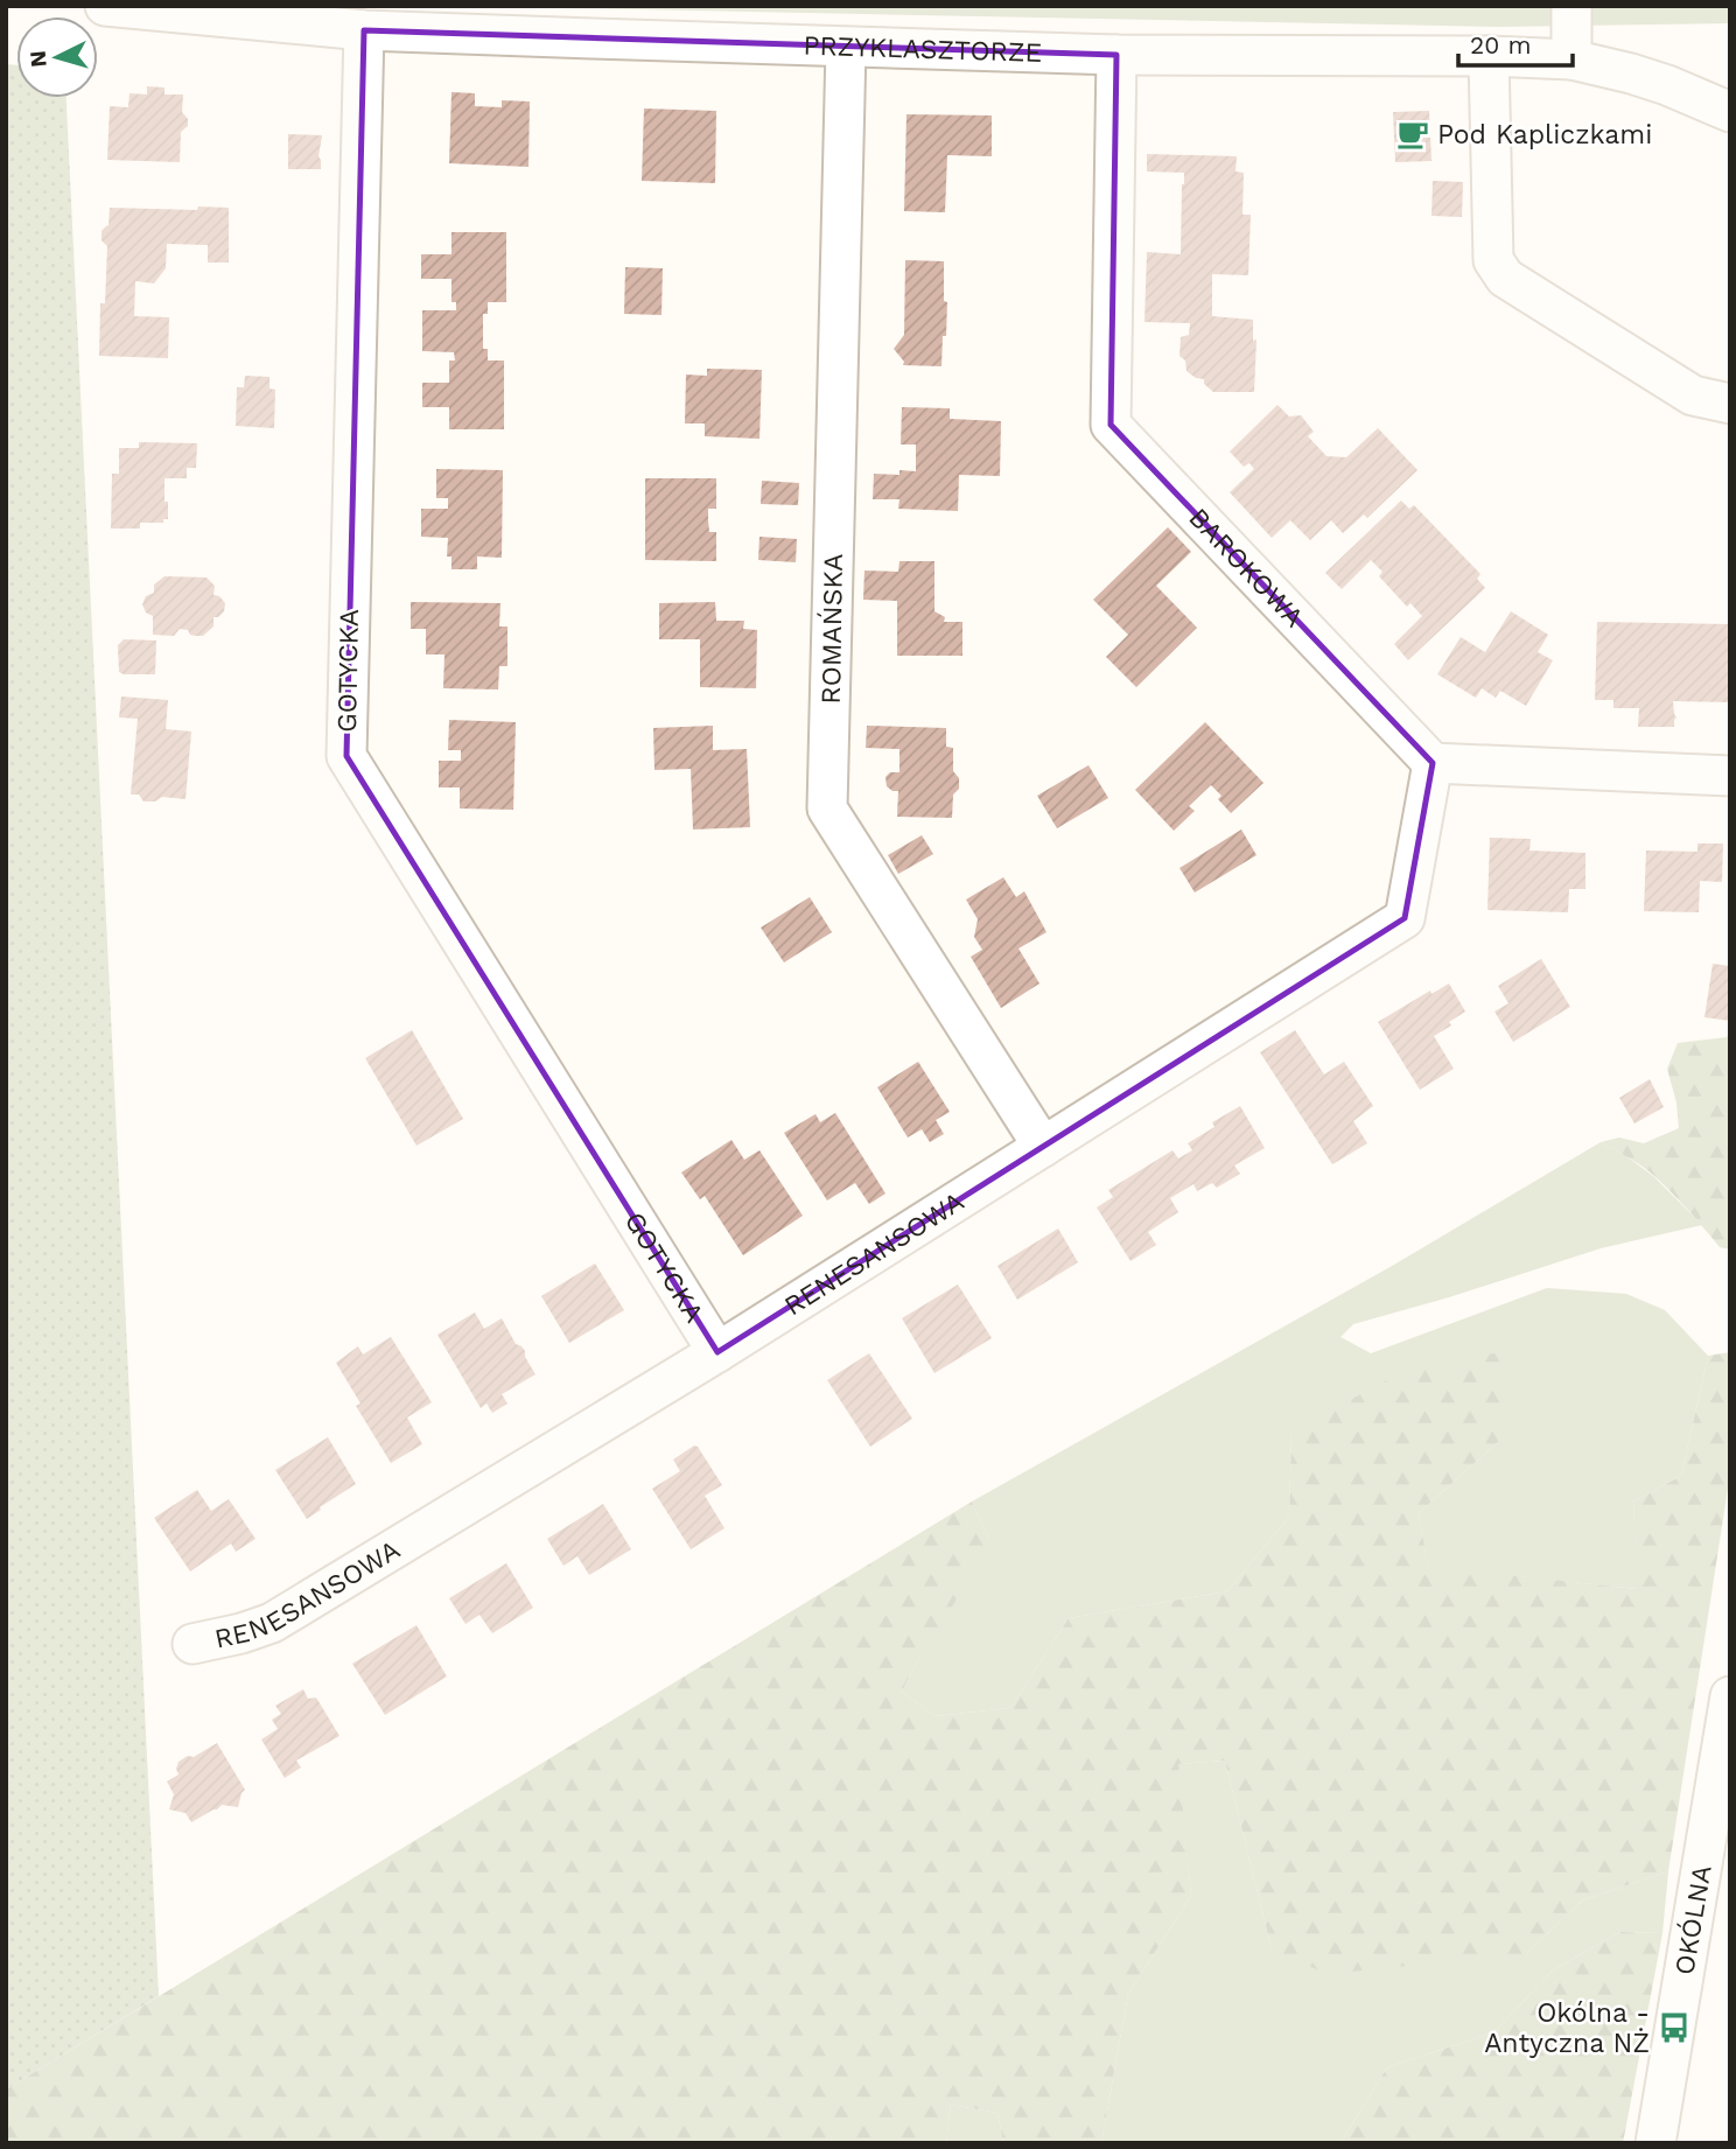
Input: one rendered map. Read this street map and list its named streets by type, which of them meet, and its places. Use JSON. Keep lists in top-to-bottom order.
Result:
{
  "streets": {
    "street": [
      "PRZYKLASZTORZE",
      "BAROKOWA",
      "ROMAŃSKA",
      "GOTYCKA",
      "RENESANSOWA",
      "OKÓLNA"
    ]
  },
  "crossings": [
    ["PRZYKLASZTORZE", "BAROKOWA"],
    ["PRZYKLASZTORZE", "ROMAŃSKA"],
    ["PRZYKLASZTORZE", "GOTYCKA"],
    ["BAROKOWA", "RENESANSOWA"],
    ["ROMAŃSKA", "RENESANSOWA"],
    ["GOTYCKA", "RENESANSOWA"]
  ],
  "places": {
    "cafe": ["Pod Kapliczkami"],
    "bus stop": ["Okólna - Antyczna NŻ"]
  },
  "scale_bar": "20 m",
  "north": "left"
}
